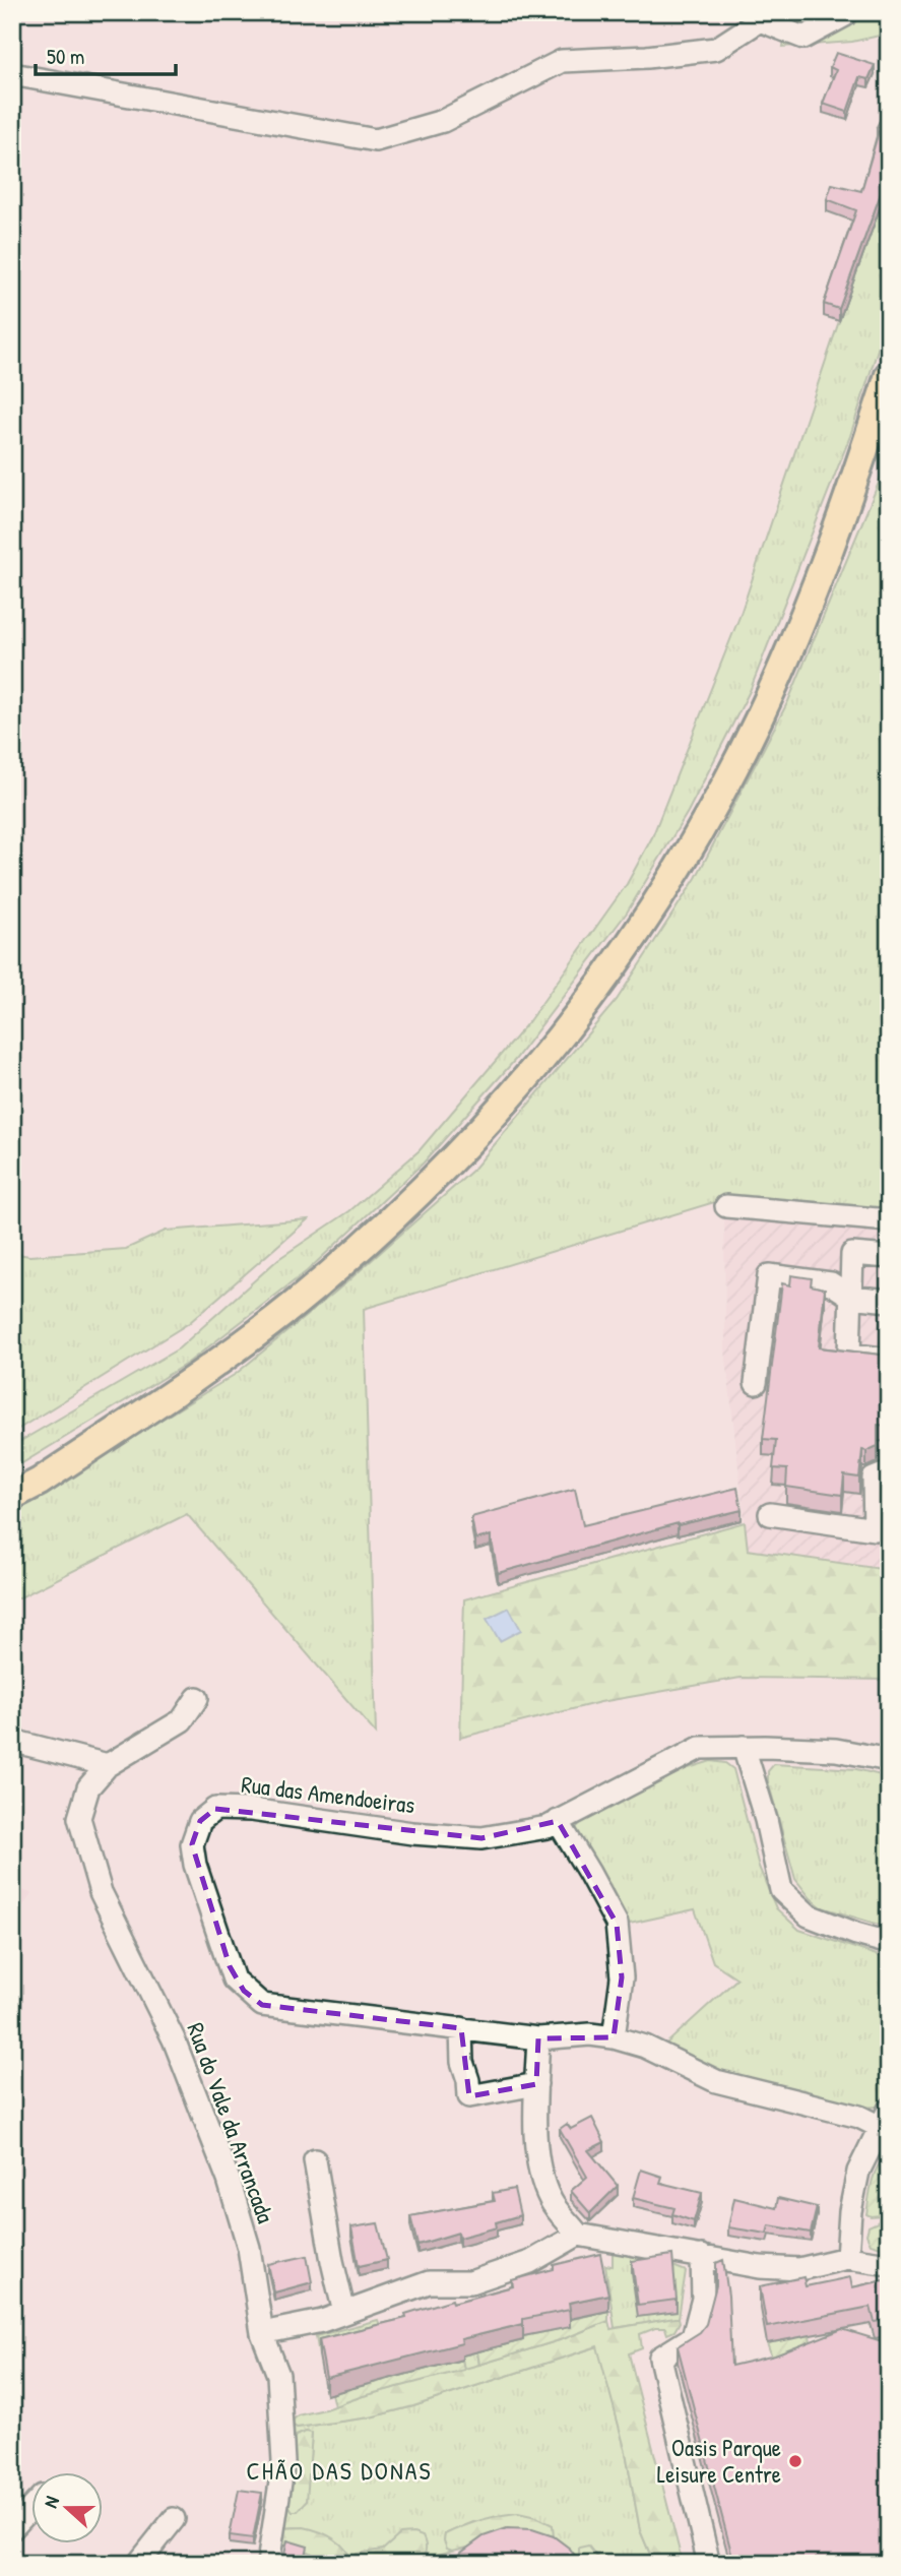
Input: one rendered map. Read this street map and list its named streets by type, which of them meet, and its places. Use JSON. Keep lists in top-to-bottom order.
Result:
{
  "streets": {
    "street": ["Rua das Amendoeiras", "Rua do Vale da Arrancada"]
  },
  "districts": ["CHÃO DAS DONAS"],
  "places": ["Oasis Parque Leisure Centre"],
  "scale_bar": "50 m",
  "north": "left"
}
